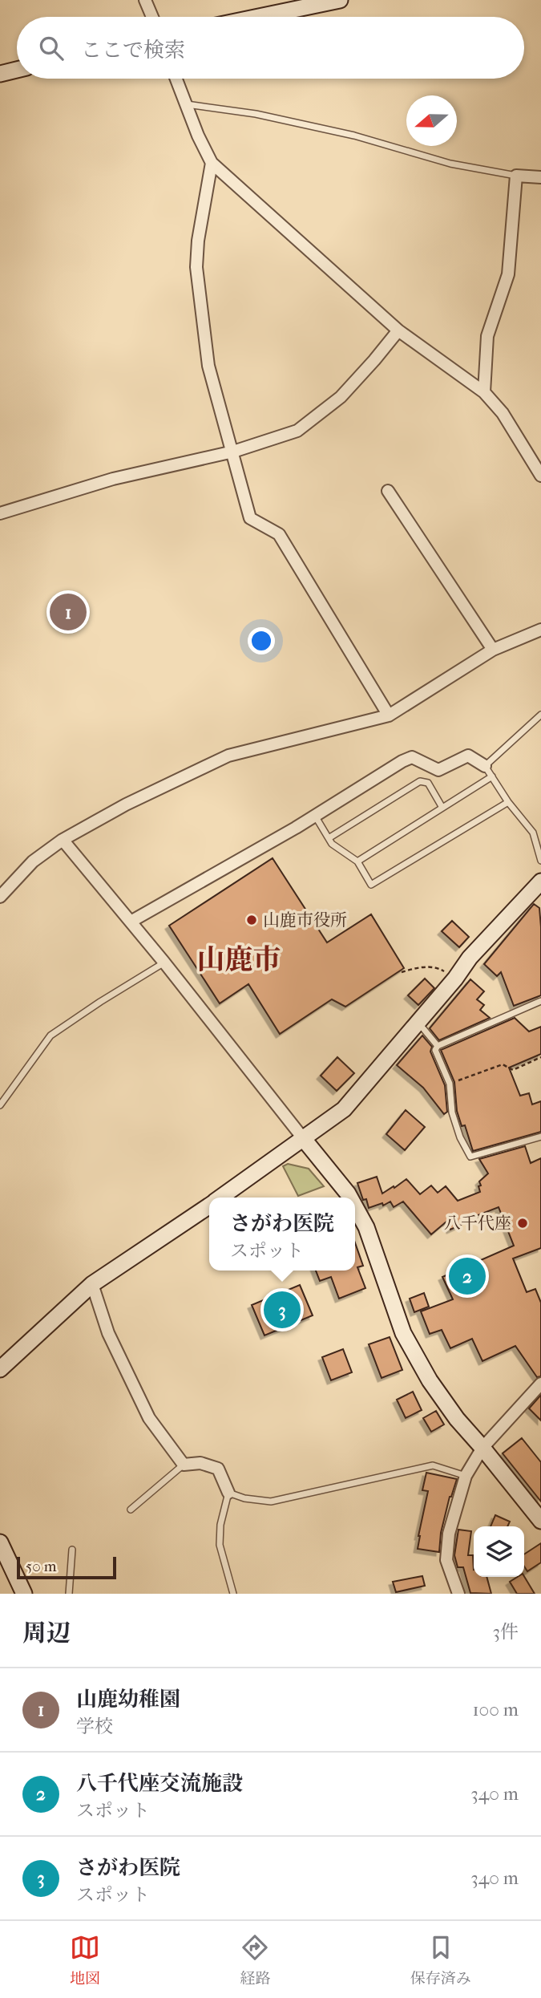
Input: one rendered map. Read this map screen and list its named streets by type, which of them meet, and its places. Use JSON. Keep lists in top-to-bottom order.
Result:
{
  "districts": ["山鹿市"],
  "places": ["山鹿市役所", "八千代座"],
  "scale_bar": "50 m",
  "north": "left",
  "page": {
    "search": "ここで検索",
    "pins": ["1", "2", "3"],
    "popup": ["さがわ医院", "スポット"],
    "scale": "50 m",
    "heading": ["周辺", "3件"],
    "list": [
      {
        "mark": "1",
        "name": "山鹿幼稚園",
        "note": "学校",
        "value": "100 m"
      },
      {
        "mark": "2",
        "name": "八千代座交流施設",
        "note": "スポット",
        "value": "340 m"
      },
      {
        "mark": "3",
        "name": "さがわ医院",
        "note": "スポット",
        "value": "340 m"
      }
    ],
    "nav": ["地図", "経路", "保存済み"]
  }
}
